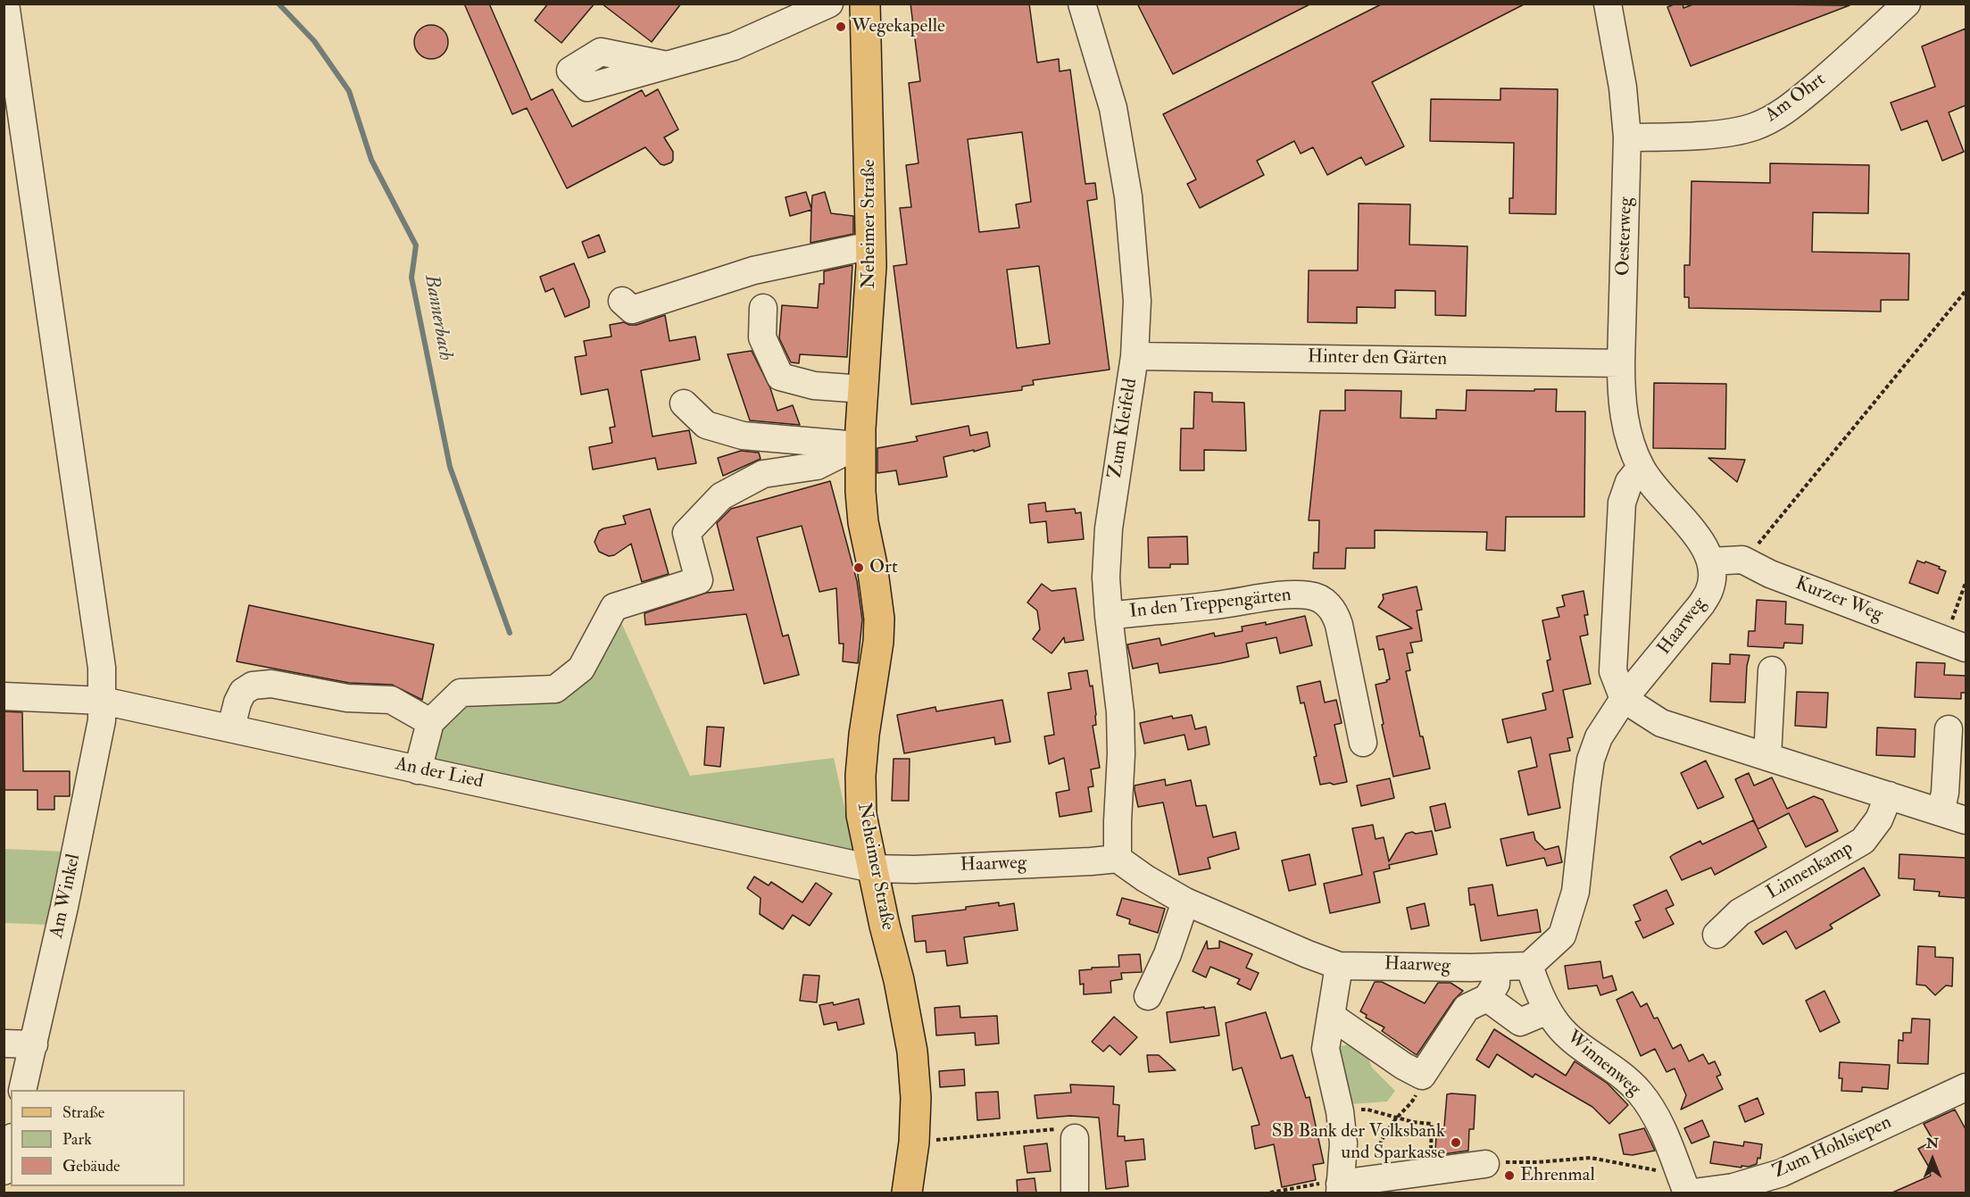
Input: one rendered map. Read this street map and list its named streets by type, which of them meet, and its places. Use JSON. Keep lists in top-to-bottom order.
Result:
{
  "streets": {
    "main road": ["Neheimer Straße"],
    "street": [
      "Am Ohrt",
      "Oesterweg",
      "Hinter den Gärten",
      "Zum Kleifeld",
      "Kurzer Weg",
      "In den Treppengärten",
      "Haarweg",
      "An der Lied",
      "Linnenkamp",
      "Am Winkel",
      "Winnenweg",
      "Zum Hohlsiepen"
    ]
  },
  "crossings": [
    ["Am Ohrt", "Oesterweg"],
    ["Neheimer Straße", "Haarweg"],
    ["Neheimer Straße", "An der Lied"],
    ["Oesterweg", "Hinter den Gärten"],
    ["Oesterweg", "Haarweg"],
    ["Hinter den Gärten", "Zum Kleifeld"],
    ["Zum Kleifeld", "In den Treppengärten"],
    ["Zum Kleifeld", "Haarweg"],
    ["Haarweg", "An der Lied"],
    ["Haarweg", "Winnenweg"],
    ["An der Lied", "Am Winkel"],
    ["Winnenweg", "Zum Hohlsiepen"]
  ],
  "water": ["Bannerbach"],
  "places": [
    "Wegekapelle",
    "Ort",
    "SB Bank der Volksbank und Sparkasse",
    "Ehrenmal"
  ],
  "legend": ["Straße", "Park", "Gebäude"],
  "north": "top"
}
